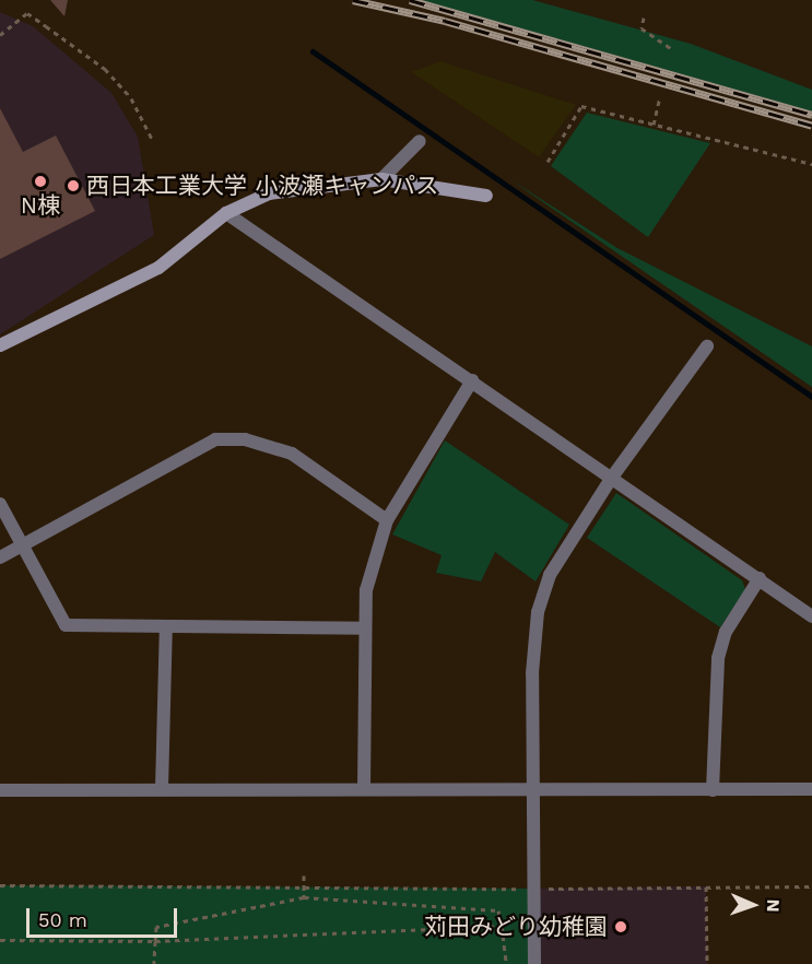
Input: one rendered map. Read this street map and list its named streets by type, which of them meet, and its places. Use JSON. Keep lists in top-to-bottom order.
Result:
{
  "places": ["N棟", "西日本工業大学 小波瀬キャンパス", "苅田みどり幼稚園"],
  "scale_bar": "50 m",
  "north": "right"
}
